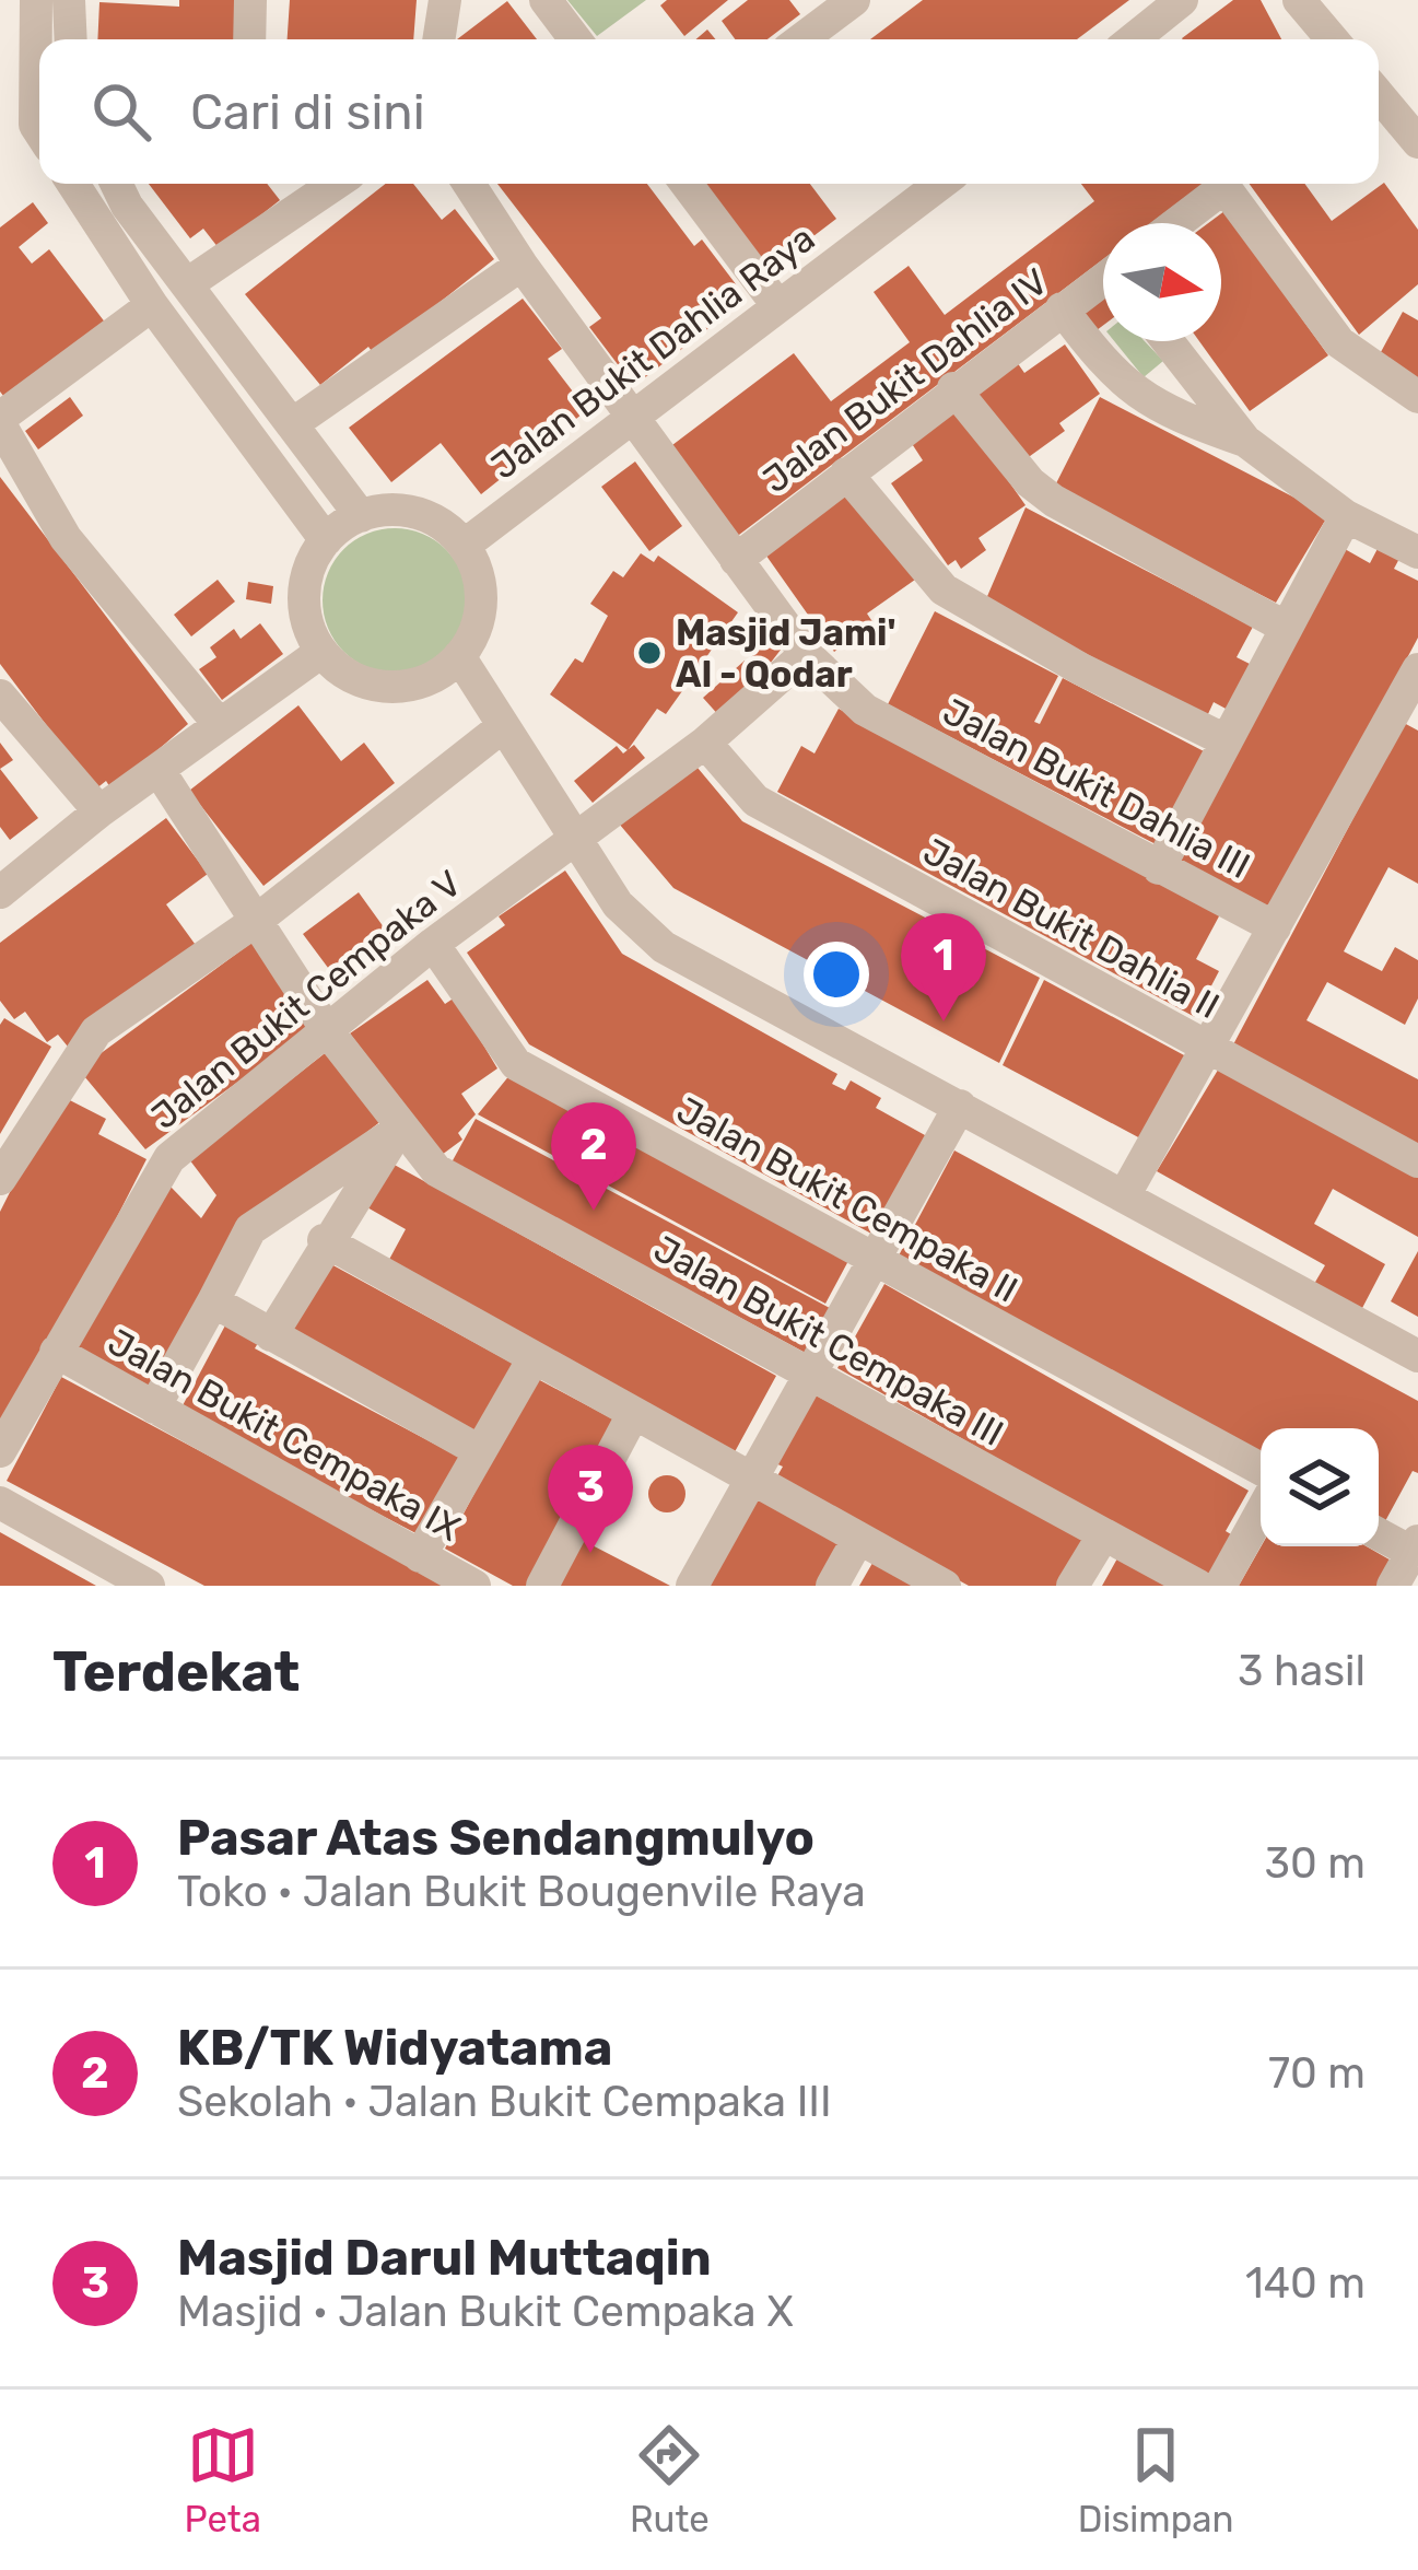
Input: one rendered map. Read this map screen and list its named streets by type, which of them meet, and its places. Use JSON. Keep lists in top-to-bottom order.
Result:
{
  "streets": {
    "street": [
      "Jalan Bukit Dahlia Raya",
      "Jalan Bukit Dahlia IV",
      "Jalan Bukit Dahlia III",
      "Jalan Bukit Dahlia II",
      "Jalan Bukit Cempaka V",
      "Jalan Bukit Cempaka II",
      "Jalan Bukit Cempaka III",
      "Jalan Bukit Cempaka IX"
    ]
  },
  "crossings": [
    ["Jalan Bukit Dahlia Raya", "Jalan Bukit Dahlia III"],
    ["Jalan Bukit Dahlia IV", "Jalan Bukit Dahlia III"],
    ["Jalan Bukit Dahlia III", "Jalan Bukit Cempaka V"],
    ["Jalan Bukit Dahlia II", "Jalan Bukit Cempaka V"],
    ["Jalan Bukit Cempaka V", "Jalan Bukit Cempaka II"],
    ["Jalan Bukit Cempaka V", "Jalan Bukit Cempaka III"],
    ["Jalan Bukit Cempaka V", "Jalan Bukit Cempaka IX"]
  ],
  "places": ["Masjid Jami' Al - Qodar"],
  "north": "right",
  "page": {
    "search": "Cari di sini",
    "pins": ["1", "2", "3"],
    "heading": ["Terdekat", "3 hasil"],
    "list": [
      {
        "mark": "1",
        "name": "Pasar Atas Sendangmulyo",
        "note": "Toko · Jalan Bukit Bougenvile Raya",
        "value": "30 m"
      },
      {
        "mark": "2",
        "name": "KB/TK Widyatama",
        "note": "Sekolah · Jalan Bukit Cempaka III",
        "value": "70 m"
      },
      {
        "mark": "3",
        "name": "Masjid Darul Muttaqin",
        "note": "Masjid · Jalan Bukit Cempaka X",
        "value": "140 m"
      }
    ],
    "nav": ["Peta", "Rute", "Disimpan"]
  }
}
